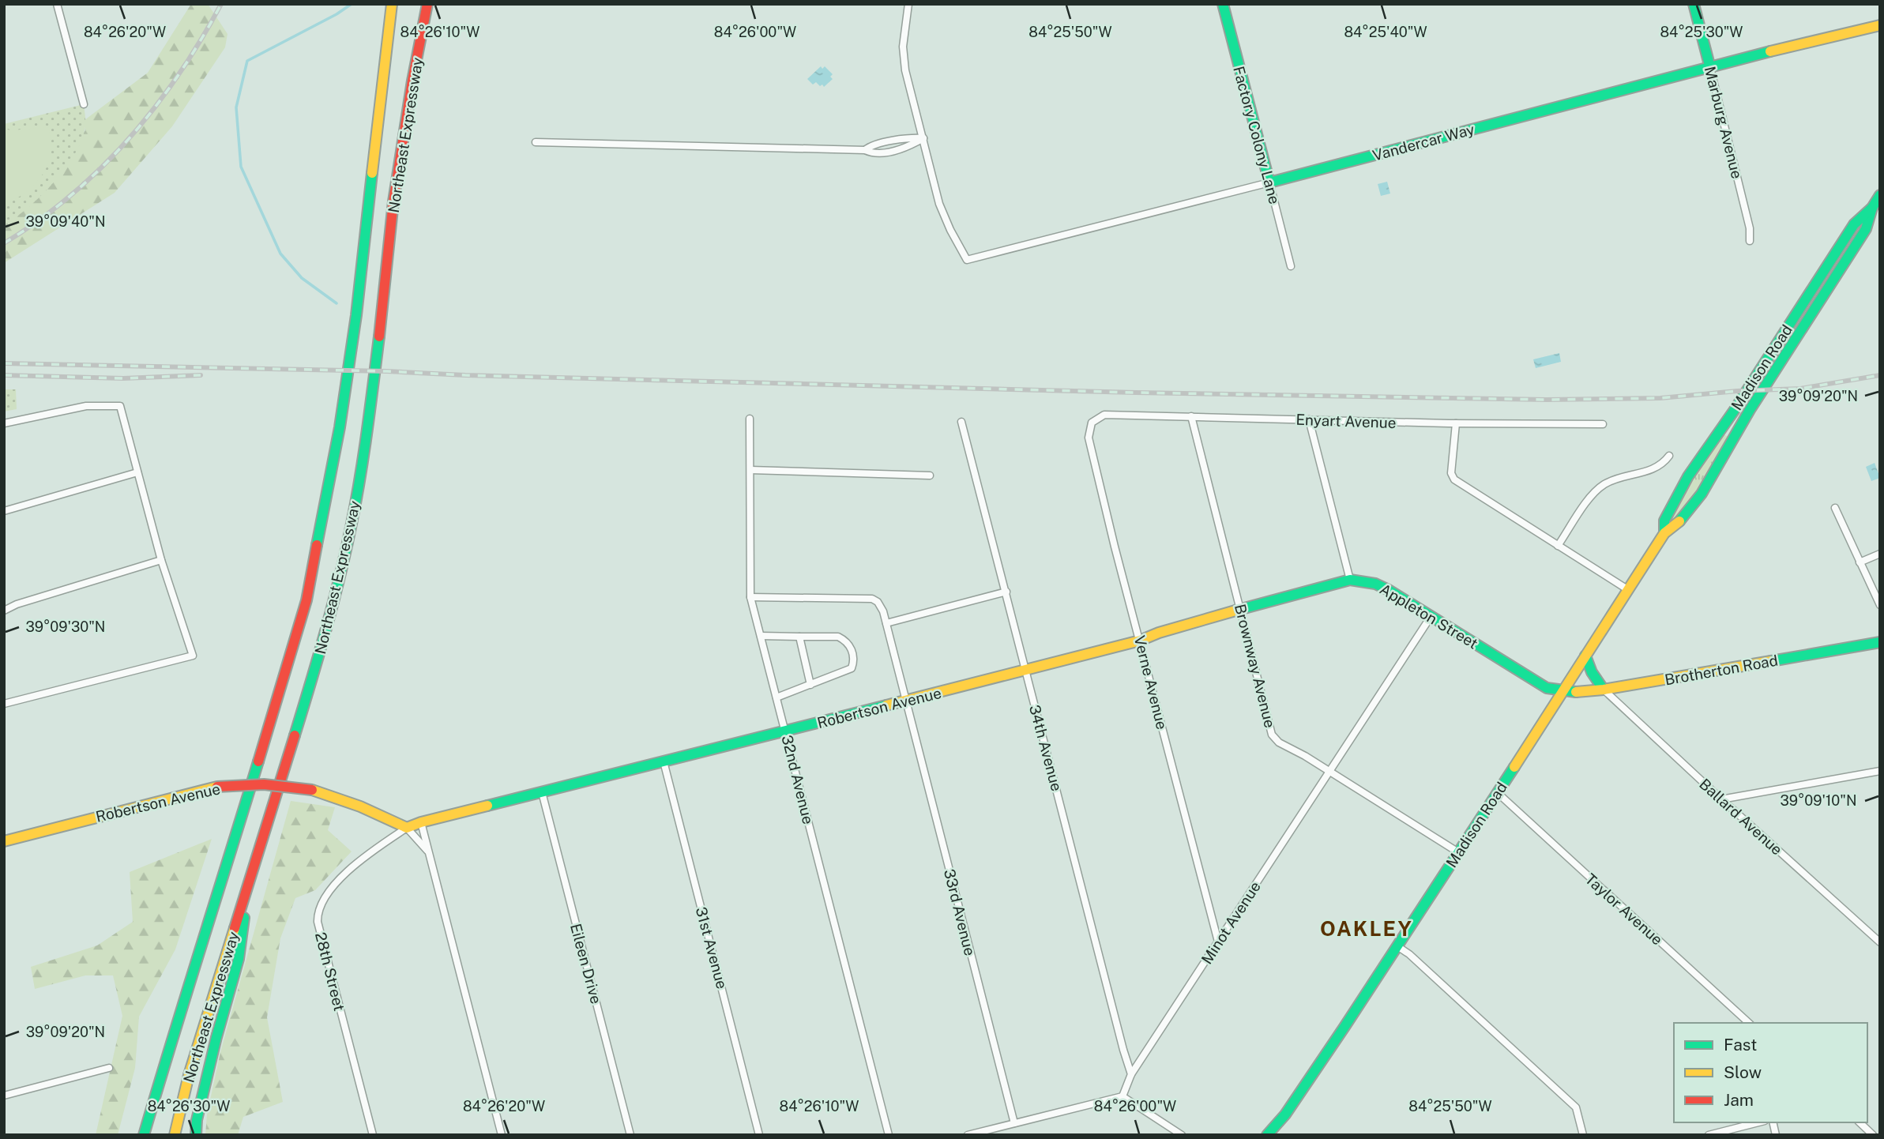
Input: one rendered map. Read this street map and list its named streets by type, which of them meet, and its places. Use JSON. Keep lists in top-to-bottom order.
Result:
{
  "streets": {
    "main road": [
      "Marburg Avenue",
      "Northeast Expressway",
      "Factory Colony Lane",
      "Vandercar Way",
      "Madison Road",
      "Appleton Street",
      "Brotherton Road",
      "Robertson Avenue"
    ],
    "street": [
      "Enyart Avenue",
      "Brownway Avenue",
      "Verne Avenue",
      "34th Avenue",
      "32nd Avenue",
      "Ballard Avenue",
      "Taylor Avenue",
      "33rd Avenue",
      "Minot Avenue",
      "31st Avenue",
      "Eileen Drive",
      "28th Street"
    ]
  },
  "crossings": [
    ["Marburg Avenue", "Vandercar Way"],
    ["Factory Colony Lane", "Vandercar Way"],
    ["Madison Road", "Appleton Street"],
    ["Madison Road", "Brownway Avenue"],
    ["Madison Road", "Brotherton Road"],
    ["Madison Road", "Taylor Avenue"],
    ["Enyart Avenue", "Brownway Avenue"],
    ["Enyart Avenue", "Verne Avenue"],
    ["Appleton Street", "Brotherton Road"],
    ["Appleton Street", "Robertson Avenue"],
    ["Appleton Street", "Minot Avenue"],
    ["Brownway Avenue", "Robertson Avenue"],
    ["Brownway Avenue", "Minot Avenue"],
    ["Brotherton Road", "Ballard Avenue"],
    ["Verne Avenue", "Robertson Avenue"],
    ["Verne Avenue", "Minot Avenue"],
    ["Robertson Avenue", "34th Avenue"],
    ["Robertson Avenue", "32nd Avenue"],
    ["Robertson Avenue", "33rd Avenue"],
    ["Robertson Avenue", "31st Avenue"],
    ["Robertson Avenue", "Eileen Drive"],
    ["Robertson Avenue", "28th Street"],
    ["34th Avenue", "Minot Avenue"],
    ["32nd Avenue", "33rd Avenue"]
  ],
  "districts": ["OAKLEY"],
  "legend": ["Fast", "Slow", "Jam"],
  "coordinates": [
    "84°26'20\"W",
    "84°26'10\"W",
    "84°26'00\"W",
    "84°25'50\"W",
    "84°25'40\"W",
    "84°25'30\"W",
    "39°09'40\"N",
    "39°09'20\"N",
    "39°09'30\"N",
    "39°09'10\"N",
    "84°26'30\"W"
  ]
}
